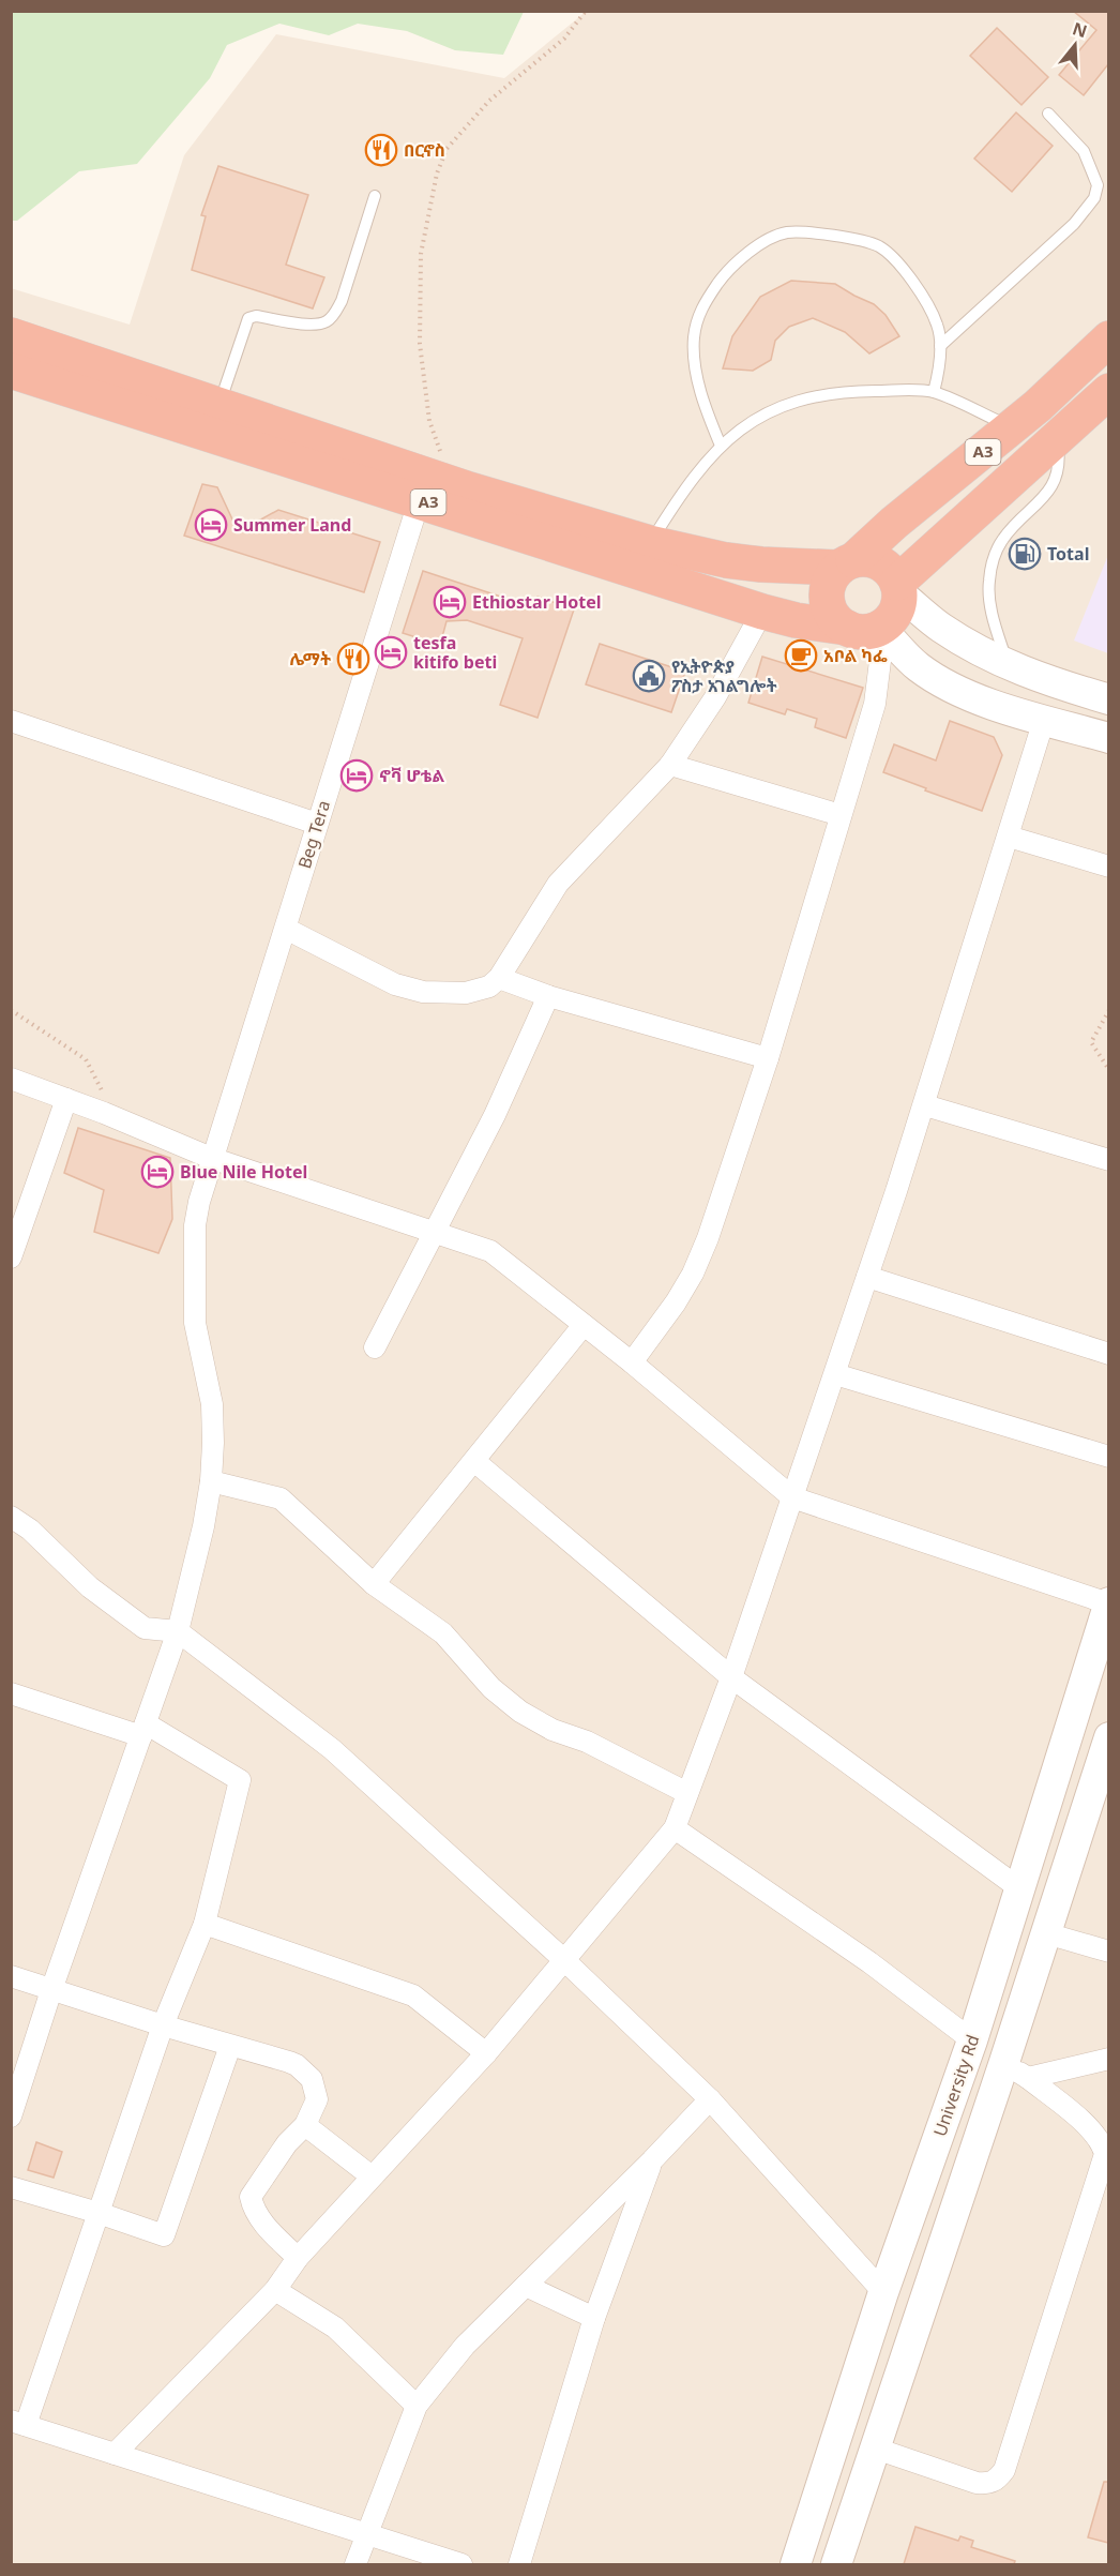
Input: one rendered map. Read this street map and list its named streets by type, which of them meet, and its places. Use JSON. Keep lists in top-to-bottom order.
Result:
{
  "streets": {
    "highway": ["A3"],
    "street": ["Beg Tera", "University Rd"]
  },
  "crossings": [
    ["A3", "Beg Tera"]
  ],
  "places": {
    "restaurant": ["በርኖስ", "ሌማት"],
    "hotel": [
      "Summer Land",
      "Ethiostar Hotel",
      "tesfa kitifo beti",
      "ኖቫ ሆቴል",
      "Blue Nile Hotel"
    ],
    "fuel station": ["Total"],
    "cafe": ["አቦል ካፌ"],
    "public building": ["የኢትዮጵያ ፖስታ አገልግሎት"]
  },
  "north": "top"
}
